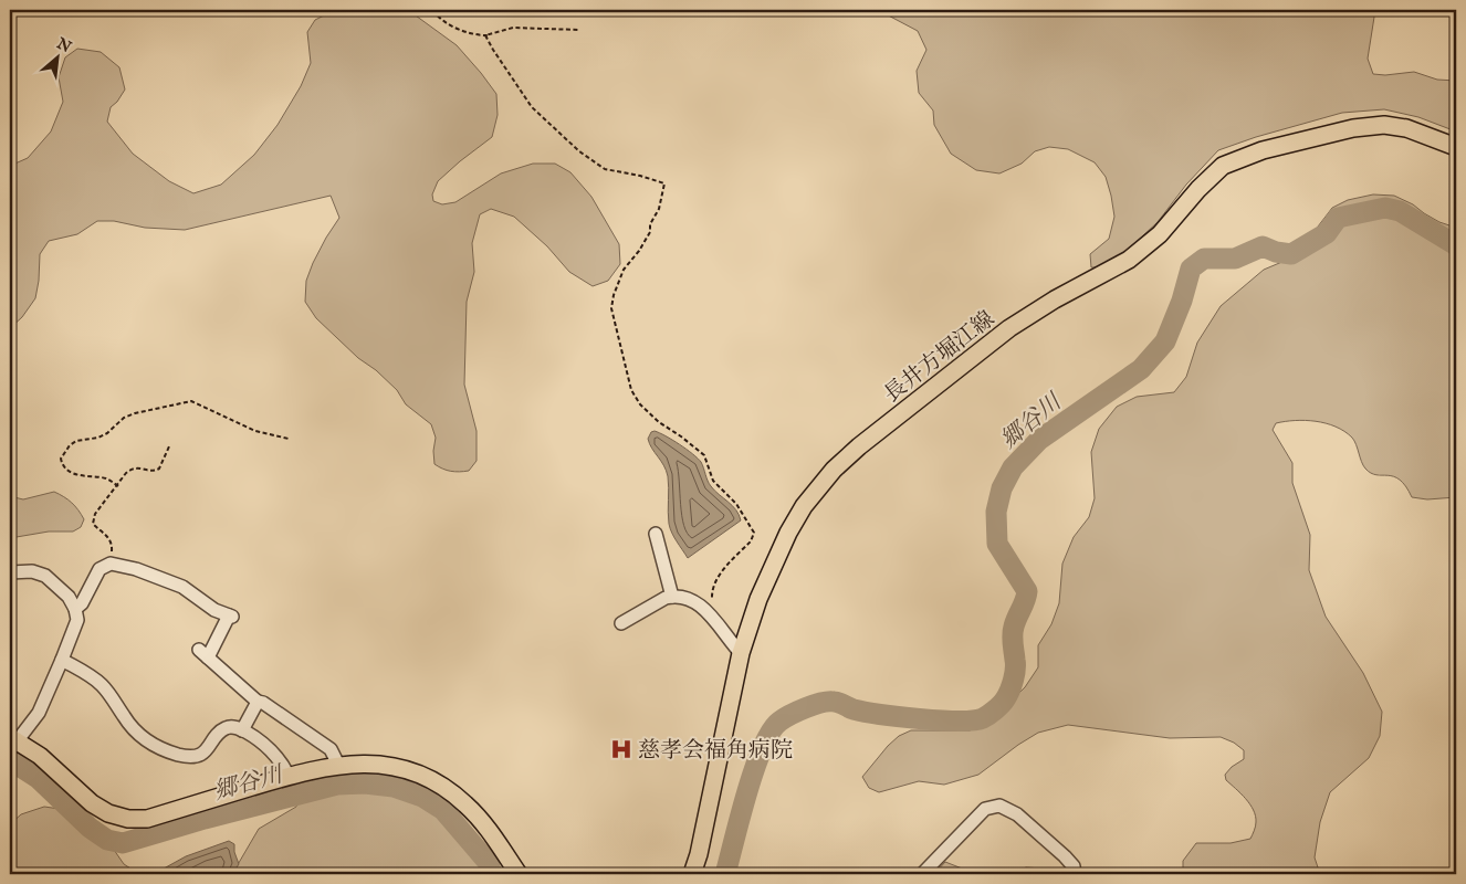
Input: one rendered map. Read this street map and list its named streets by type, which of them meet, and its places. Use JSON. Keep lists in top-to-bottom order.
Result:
{
  "streets": {
    "main road": ["長井方堀江線"]
  },
  "water": ["郷谷川"],
  "places": {
    "hospital": ["慈孝会福角病院"]
  },
  "north": "top right"
}
